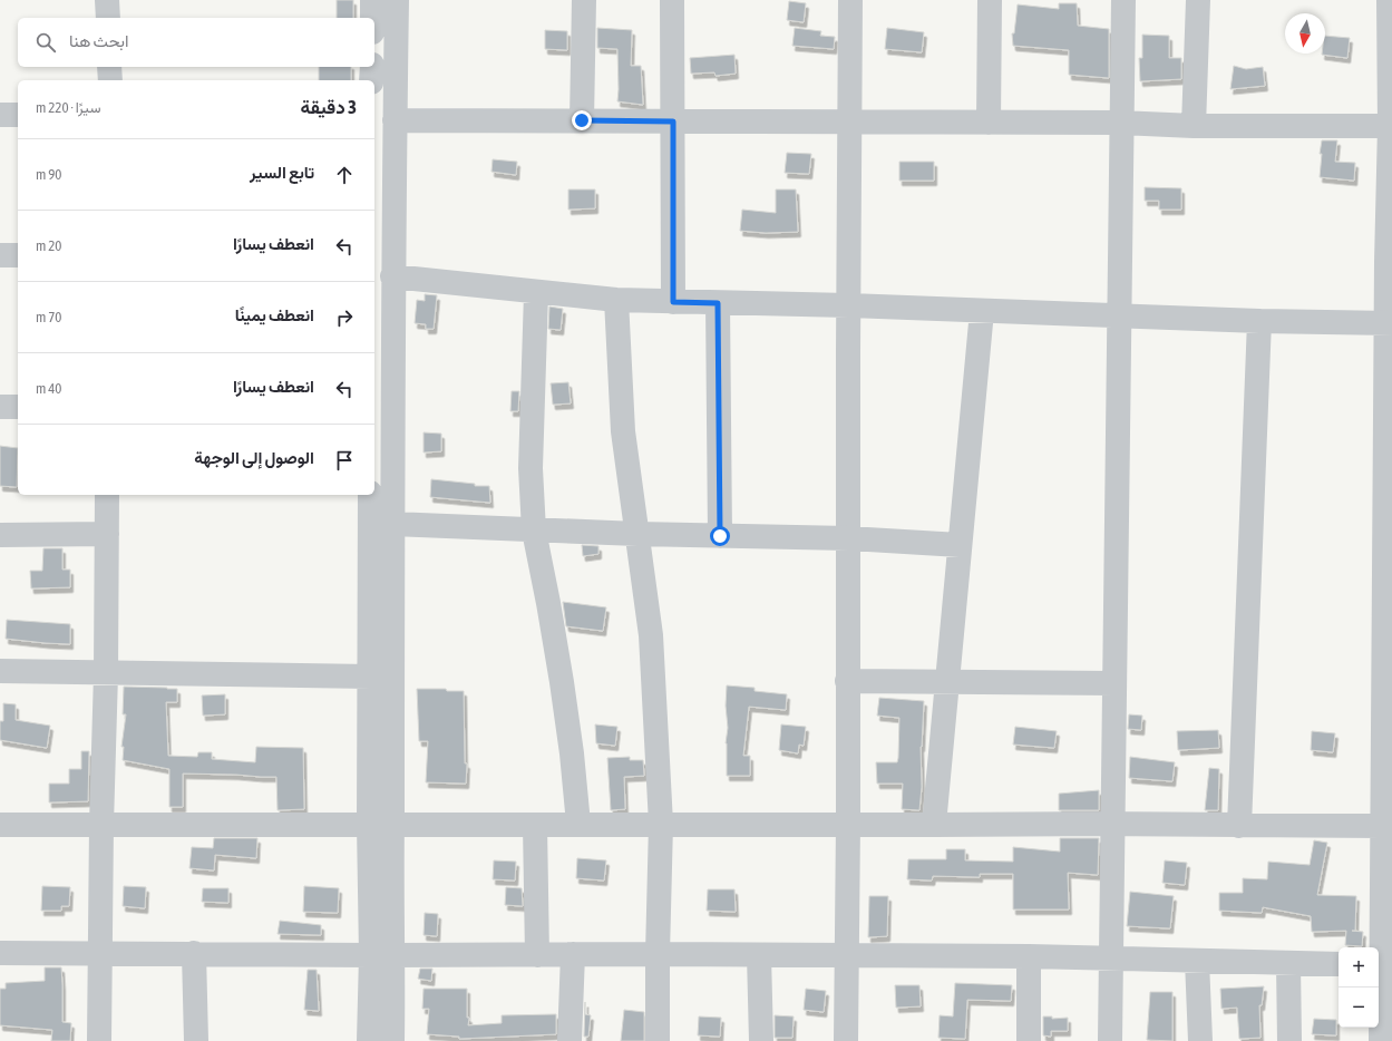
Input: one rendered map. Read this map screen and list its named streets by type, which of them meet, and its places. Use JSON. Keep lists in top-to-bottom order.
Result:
{
  "north": "bottom",
  "page": {
    "search": "ابحث هنا",
    "heading": ["3 دقيقة", "سيرًا · 220 m"],
    "list": [
      ["تابع السير", "90 m"],
      ["انعطف يسارًا", "20 m"],
      ["انعطف يمينًا", "70 m"],
      ["انعطف يسارًا", "40 m"],
      "الوصول إلى الوجهة"
    ],
    "map_buttons": ["+", "−"]
  }
}
